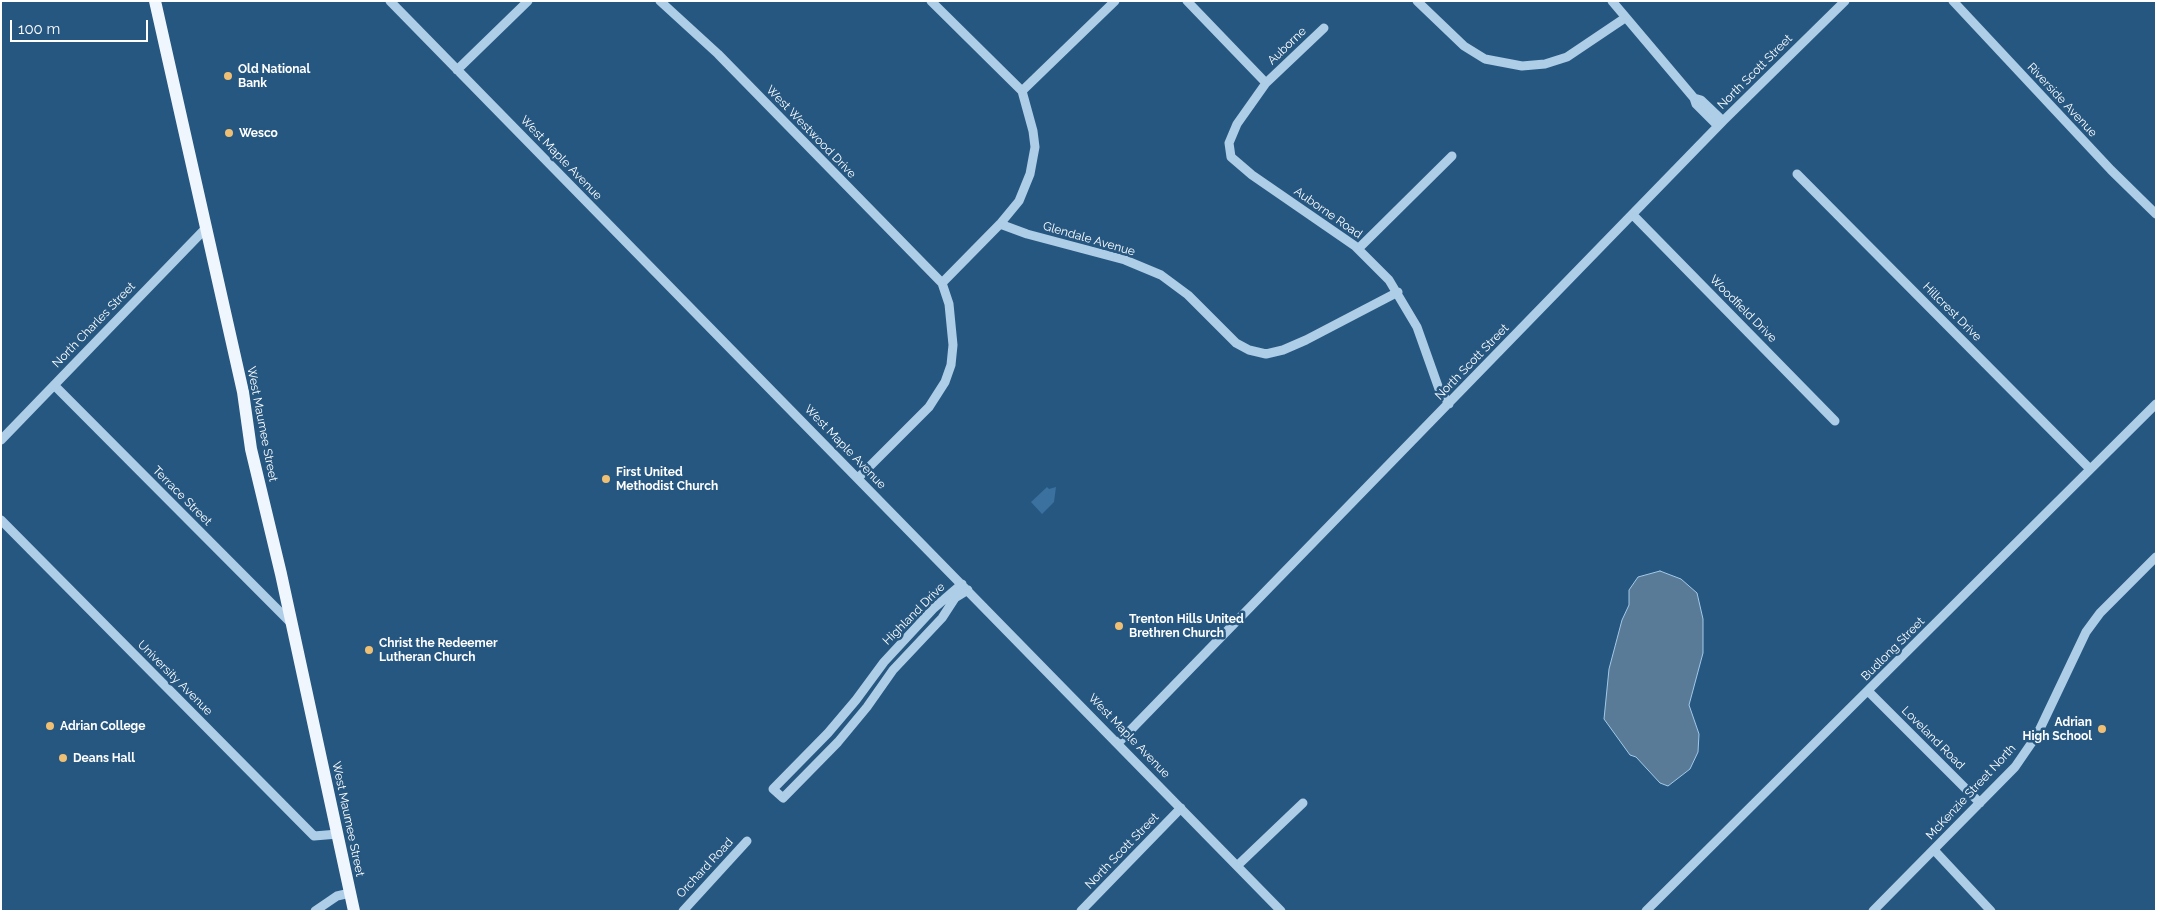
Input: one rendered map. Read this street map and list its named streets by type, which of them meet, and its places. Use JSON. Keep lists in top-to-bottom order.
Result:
{
  "streets": {
    "main road": ["West Maumee Street"],
    "street": [
      "Auborne",
      "North Scott Street",
      "Riverside Avenue",
      "West Westwood Drive",
      "West Maple Avenue",
      "Auborne Road",
      "Glendale Avenue",
      "Woodfield Drive",
      "Hillcrest Drive",
      "North Charles Street",
      "Terrace Street",
      "Highland Drive",
      "Budlong Street",
      "University Avenue",
      "Loveland Road",
      "McKenzie Street North",
      "Orchard Road"
    ]
  },
  "crossings": [
    ["Auborne", "Auborne Road"],
    ["North Scott Street", "West Maple Avenue"],
    ["North Scott Street", "Auborne Road"],
    ["North Scott Street", "Woodfield Drive"],
    ["West Maple Avenue", "Highland Drive"],
    ["Auborne Road", "Glendale Avenue"],
    ["Hillcrest Drive", "Budlong Street"],
    ["North Charles Street", "West Maumee Street"],
    ["North Charles Street", "Terrace Street"],
    ["West Maumee Street", "Terrace Street"],
    ["West Maumee Street", "University Avenue"],
    ["Budlong Street", "Loveland Road"],
    ["Loveland Road", "McKenzie Street North"]
  ],
  "places": [
    "Old National Bank",
    "Wesco",
    "First United Methodist Church",
    "Trenton Hills United Brethren Church",
    "Christ the Redeemer Lutheran Church",
    "Adrian College",
    "Adrian High School",
    "Deans Hall"
  ],
  "scale_bar": "100 m"
}
